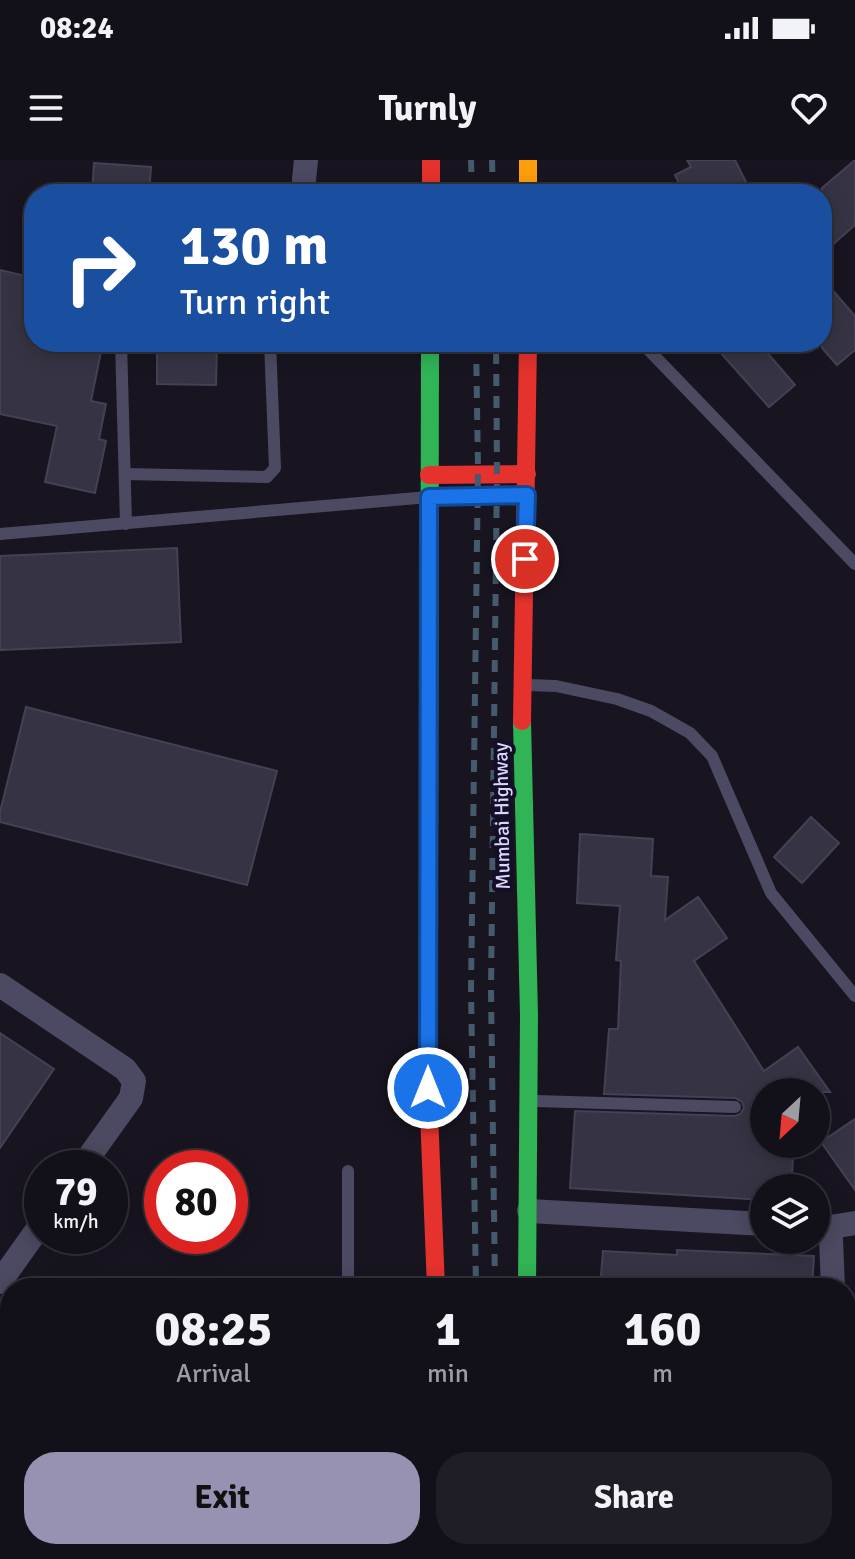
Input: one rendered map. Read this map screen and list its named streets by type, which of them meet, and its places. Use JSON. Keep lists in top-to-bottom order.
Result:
{
  "streets": {
    "highway": ["Mumbai Highway"]
  },
  "north": "bottom left",
  "page": {
    "status": "08:24",
    "header": "Turnly",
    "turn": ["130 m", "Turn right"],
    "speed": "79 km/h",
    "limit": "80",
    "eta": [
      "08:25",
      "Arrival",
      "1",
      "min",
      "160",
      "m"
    ],
    "buttons": ["Exit", "Share"]
  }
}
